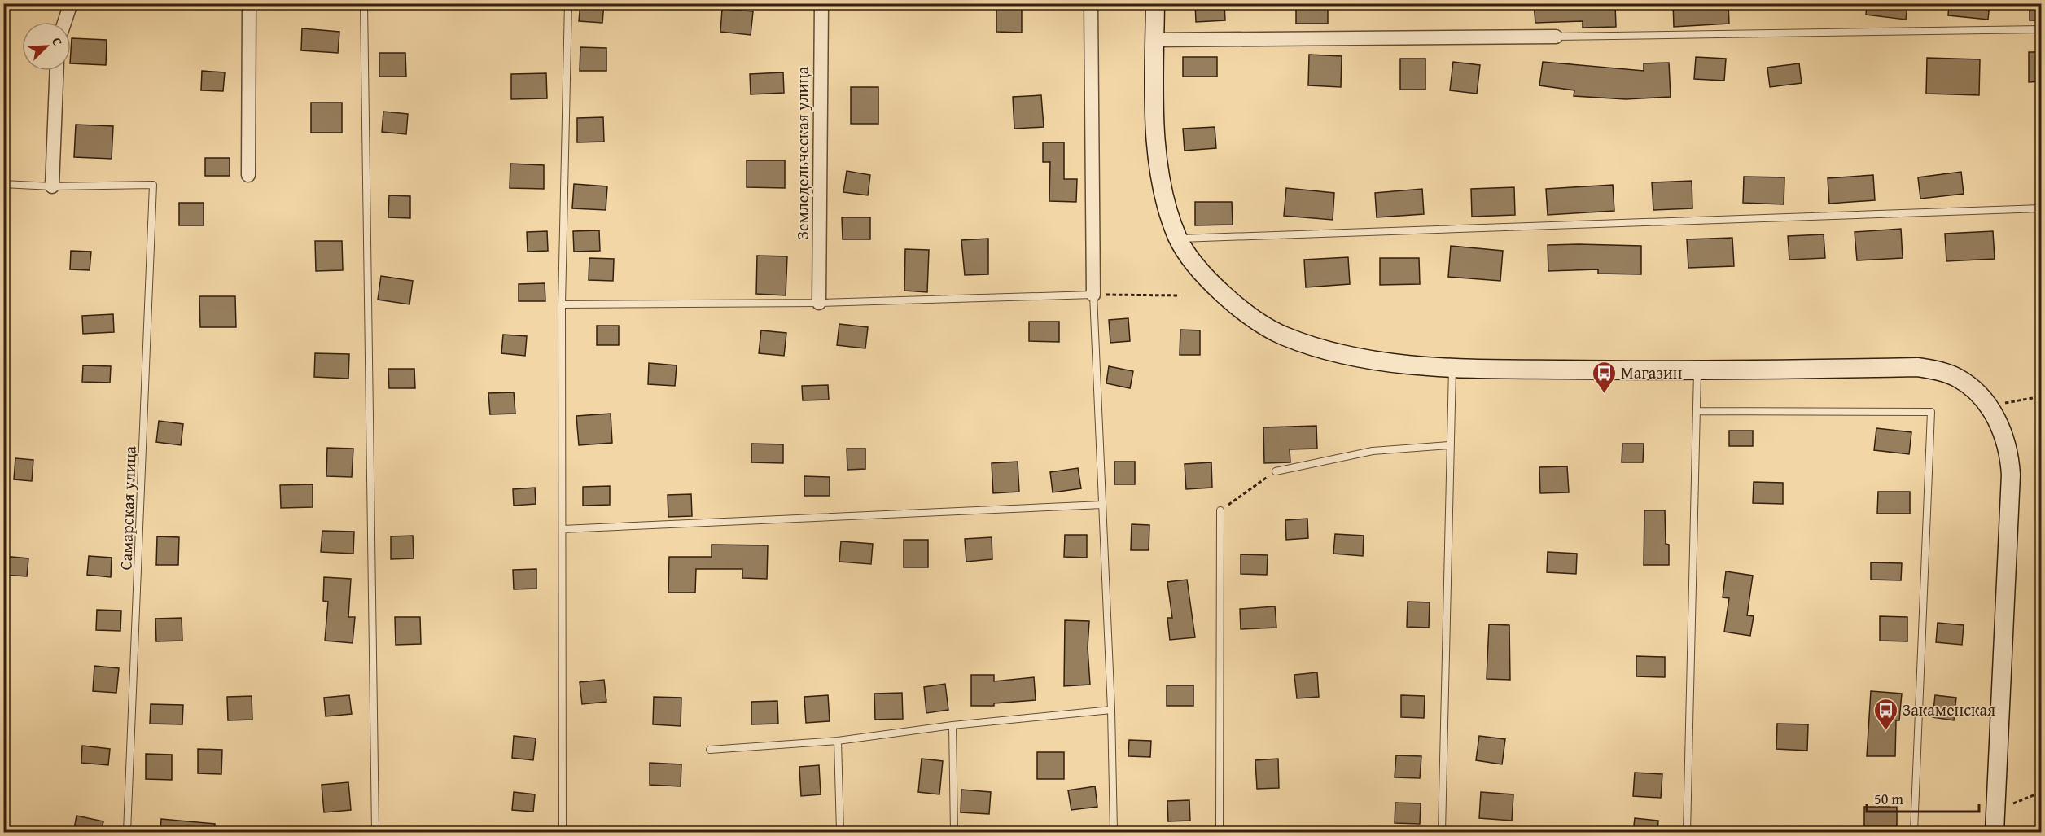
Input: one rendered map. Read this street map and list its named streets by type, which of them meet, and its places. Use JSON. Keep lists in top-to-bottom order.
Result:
{
  "streets": {
    "street": ["Земледельческая улица"],
    "lane": ["Самарская улица"]
  },
  "places": {
    "bus stop": ["Магазин", "Закаменская"]
  },
  "scale_bar": "50 m",
  "north": "top right"
}
